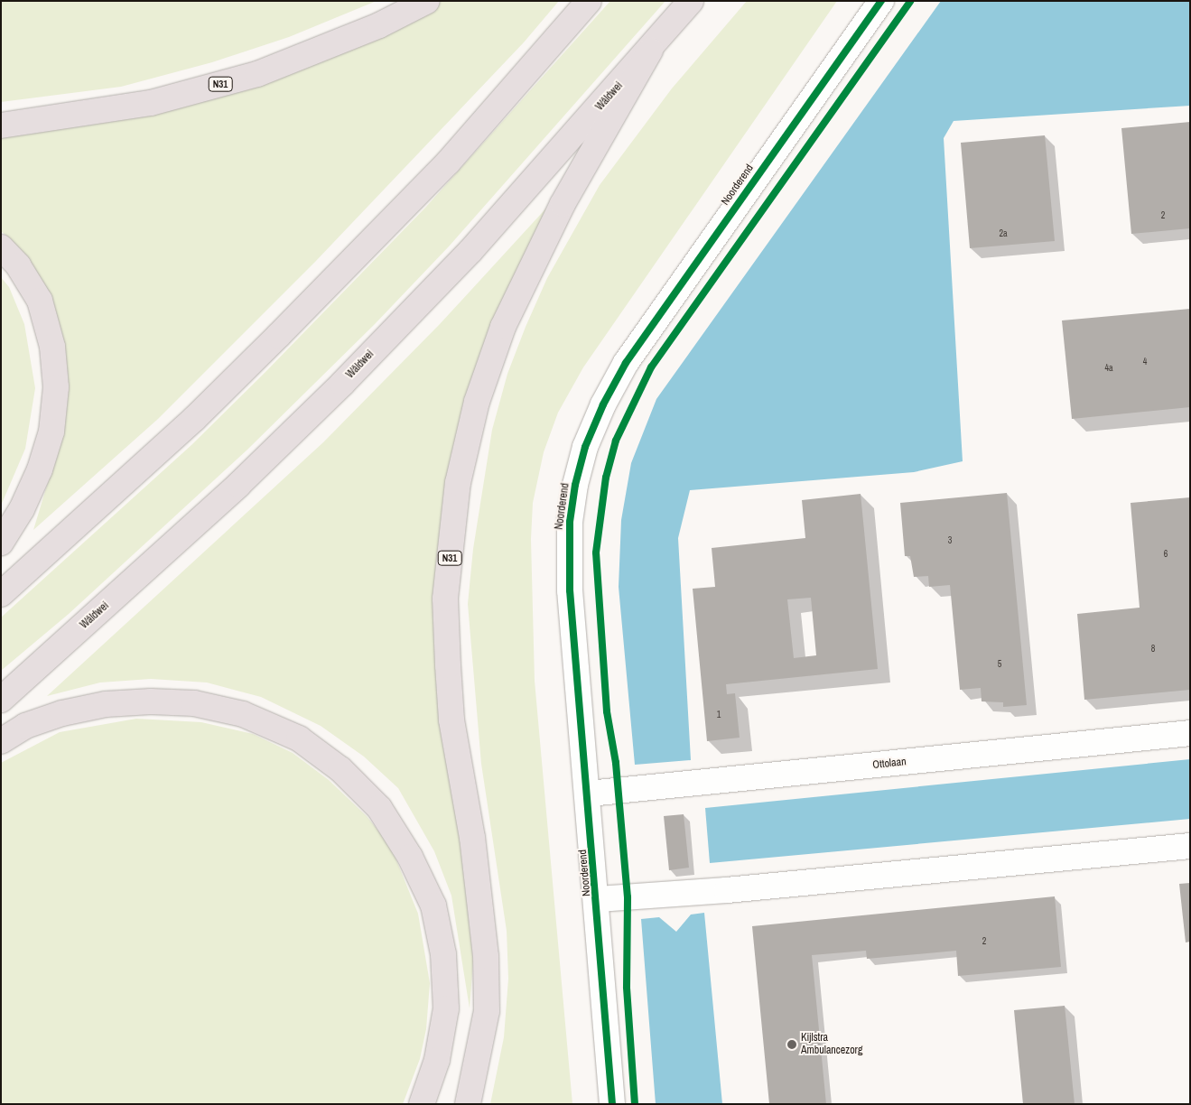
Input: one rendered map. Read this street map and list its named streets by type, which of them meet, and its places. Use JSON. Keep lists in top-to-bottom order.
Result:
{
  "streets": {
    "highway": ["N31", "Wâldwei"],
    "street": ["Noorderend", "Ottolaan"]
  },
  "crossings": [
    ["N31", "Wâldwei"],
    ["Noorderend", "Ottolaan"]
  ],
  "places": ["Kijlstra Ambulancezorg"],
  "house_numbers": [
    "2",
    "2a",
    "4",
    "4a",
    "3",
    "6",
    "8",
    "5",
    "1",
    "2"
  ]
}
